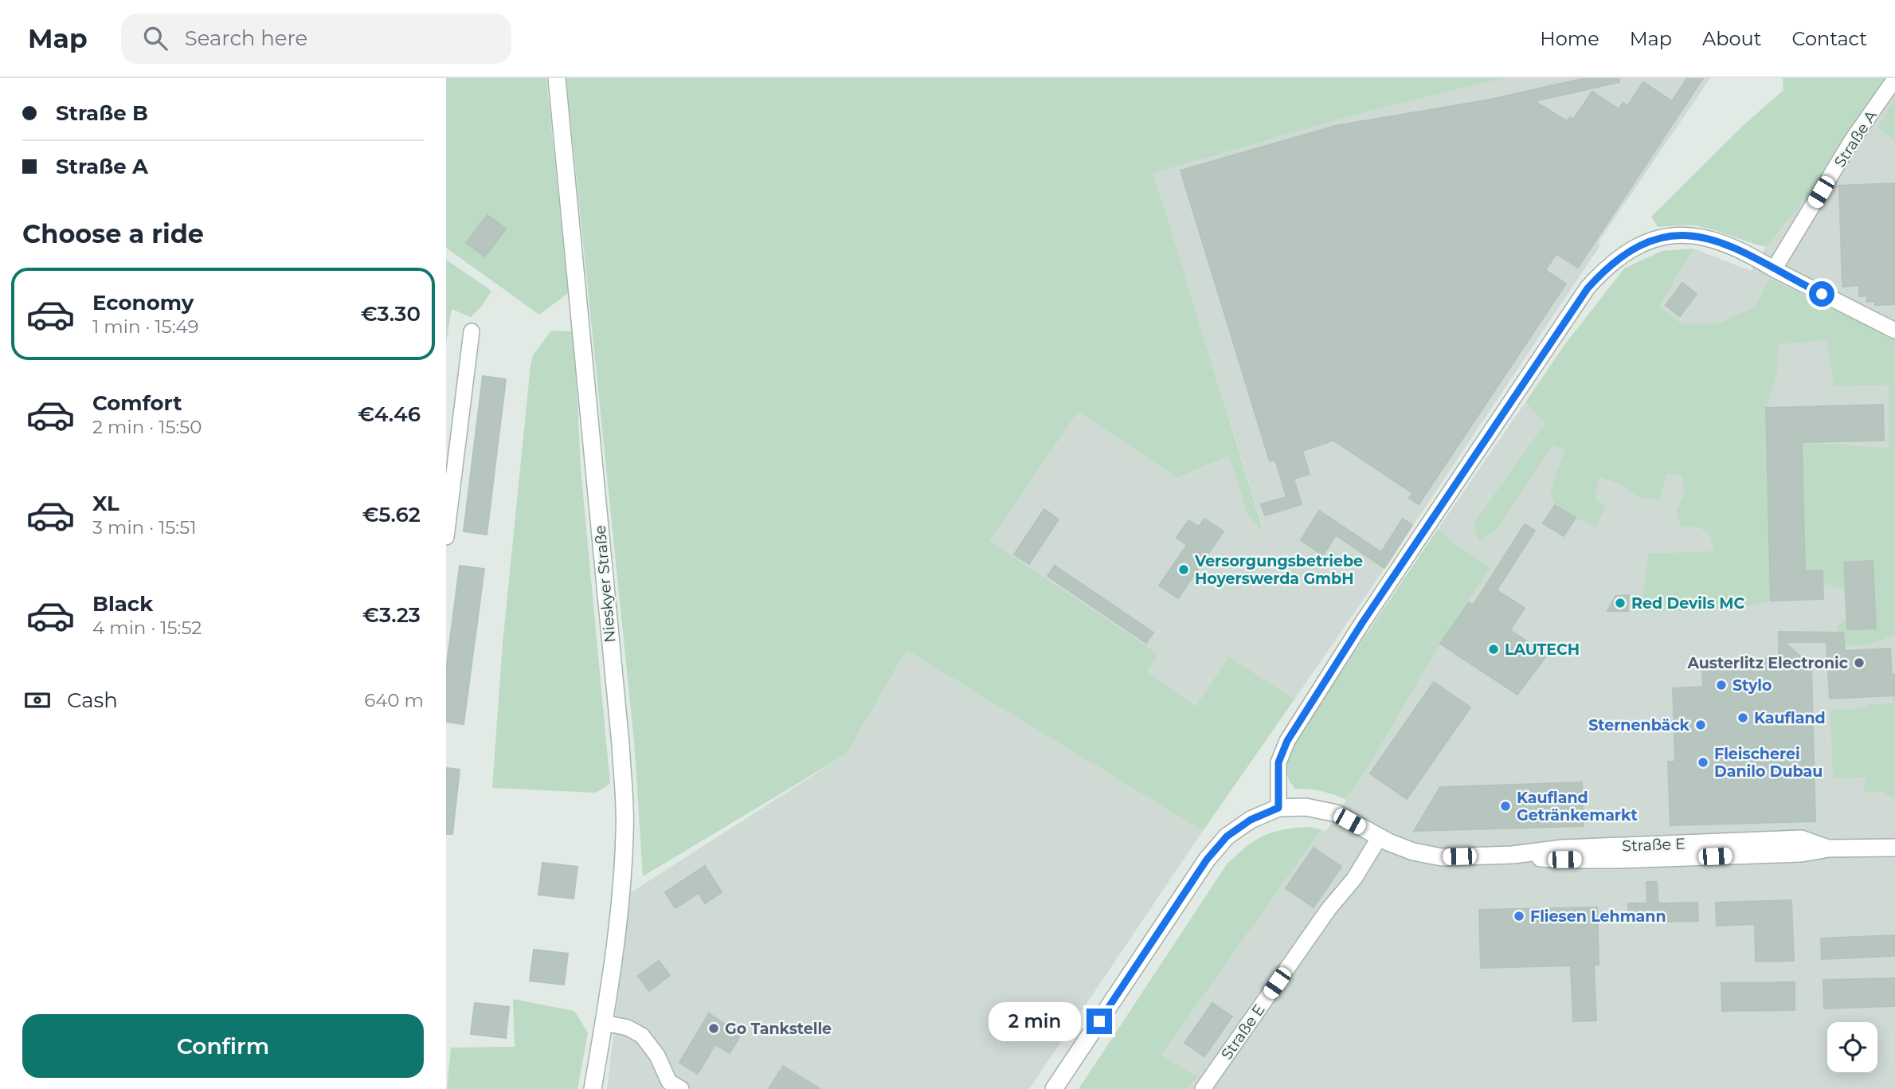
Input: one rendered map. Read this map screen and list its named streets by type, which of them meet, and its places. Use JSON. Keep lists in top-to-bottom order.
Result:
{
  "streets": {
    "main road": ["Nieskyer Straße", "Straße E"],
    "street": ["Straße A"]
  },
  "places": [
    "Versorgungsbetriebe Hoyerswerda GmbH",
    "Red Devils MC",
    "LAUTECH",
    "Austerlitz Electronic",
    "Stylo",
    "Kaufland",
    "Sternenbäck",
    "Fleischerei Danilo Dubau",
    "Kaufland Getränkemarkt",
    "Fliesen Lehmann",
    "Go Tankstelle"
  ],
  "page": {
    "header": "Map",
    "search": "Search here",
    "nav": [
      "Home",
      "Map",
      "About",
      "Contact"
    ],
    "banner": ["Straße B", "Straße A"],
    "heading": "Choose a ride",
    "list": [
      {
        "name": "Economy",
        "note": "1 min · 15:49",
        "value": "€3.30"
      },
      {
        "name": "Comfort",
        "note": "2 min · 15:50",
        "value": "€4.46"
      },
      {
        "name": "XL",
        "note": "3 min · 15:51",
        "value": "€5.62"
      },
      {
        "name": "Black",
        "note": "4 min · 15:52",
        "value": "€3.23"
      }
    ],
    "pay": ["Cash", "640 m"],
    "bubble": "2 min",
    "buttons": "Confirm"
  }
}
